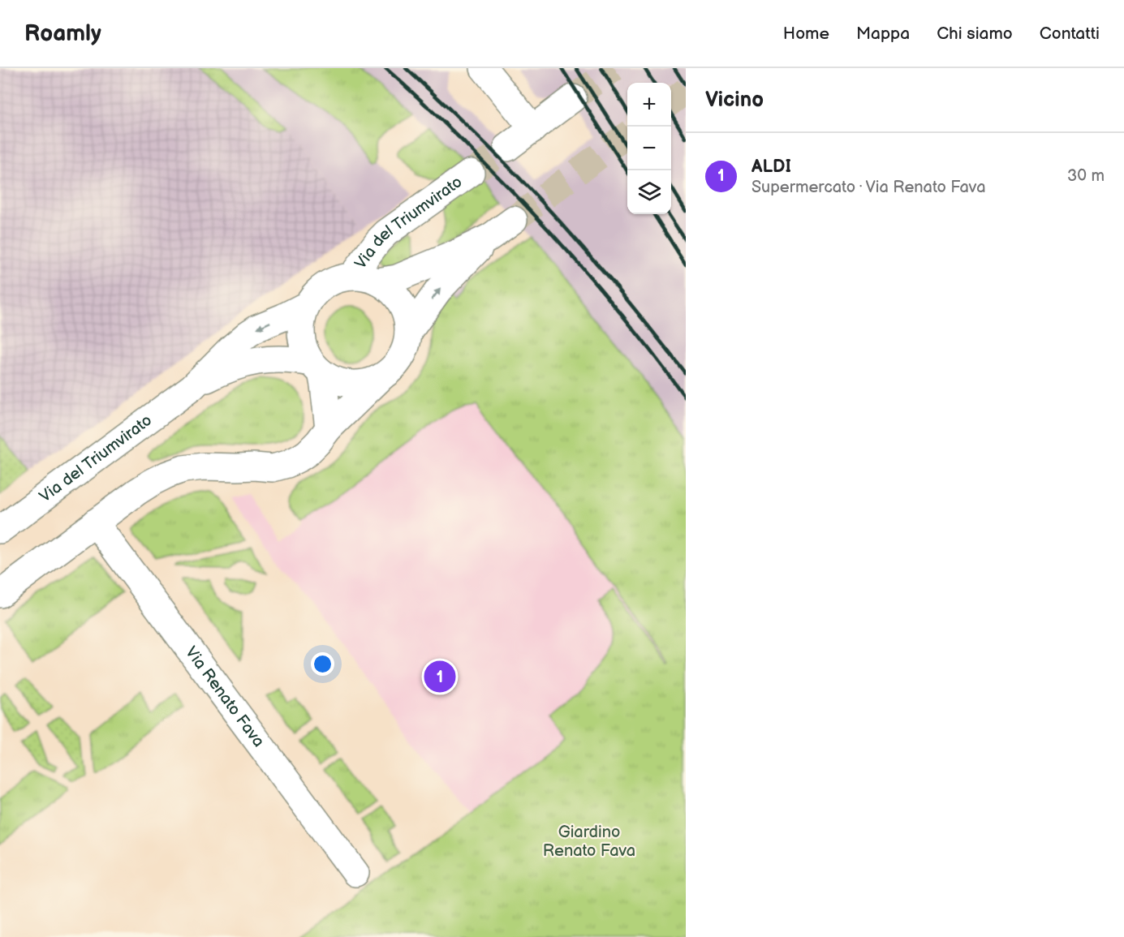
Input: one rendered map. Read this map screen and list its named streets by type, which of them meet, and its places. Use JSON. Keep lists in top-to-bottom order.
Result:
{
  "streets": {
    "street": ["Via del Triumvirato", "Via Renato Fava"]
  },
  "parks": ["Giardino Renato Fava"],
  "page": {
    "header": "Roamly",
    "nav": [
      "Home",
      "Mappa",
      "Chi siamo",
      "Contatti"
    ],
    "heading": "Vicino",
    "map_buttons": ["+", "−"],
    "list": [
      {
        "mark": "1",
        "name": "ALDI",
        "note": "Supermercato · Via Renato Fava",
        "value": "30 m"
      }
    ],
    "pins": "1"
  }
}
